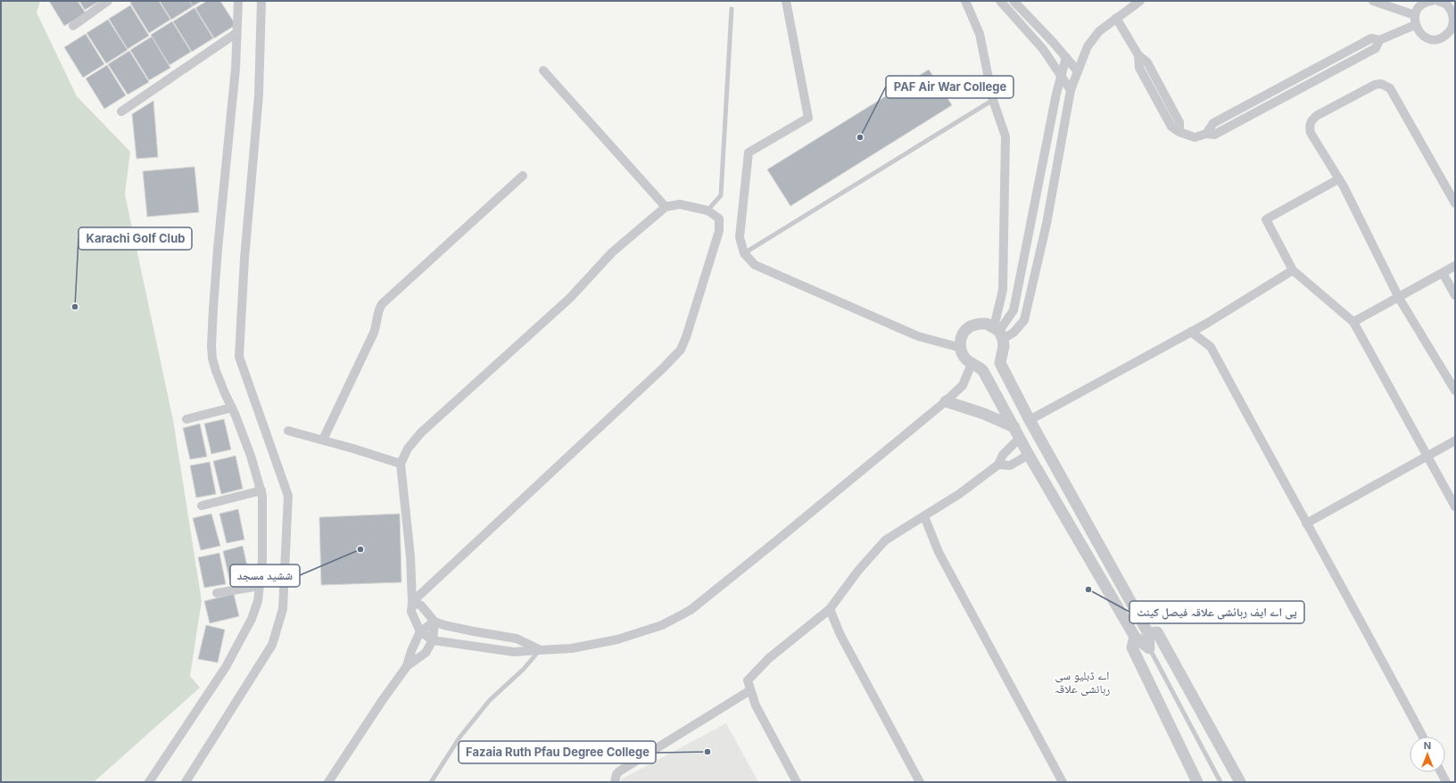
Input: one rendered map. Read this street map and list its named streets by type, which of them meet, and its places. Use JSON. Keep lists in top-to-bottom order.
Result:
{
  "districts": ["اے ڈبلیو سی رہائشی علاقہ"],
  "places": [
    "PAF Air War College",
    "Karachi Golf Club",
    "ششید مسجد",
    "پی اے ایف رہائشی علاقہ فیصل کینٹ",
    "Fazaia Ruth Pfau Degree College"
  ],
  "north": "top"
}
